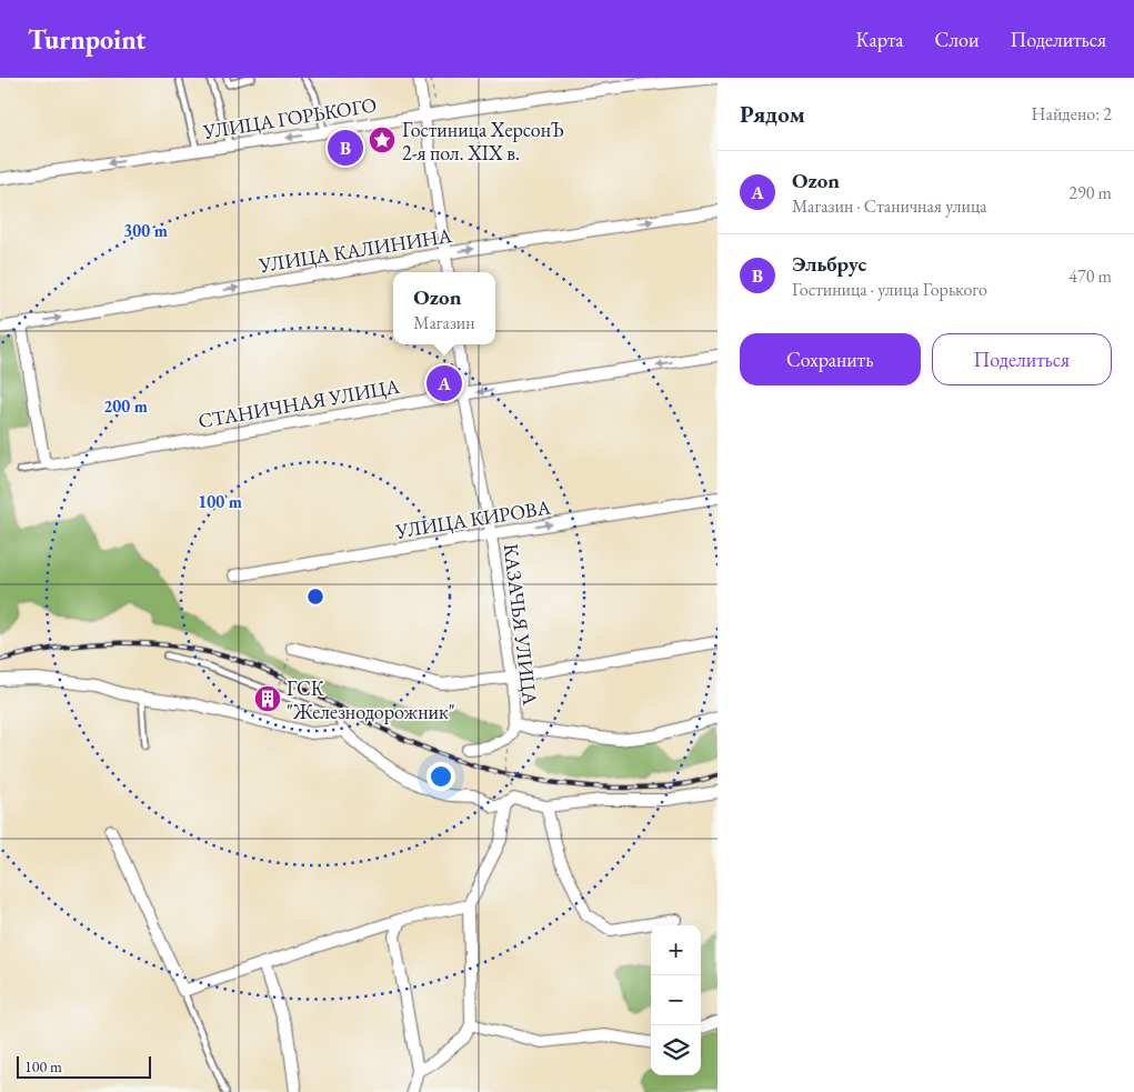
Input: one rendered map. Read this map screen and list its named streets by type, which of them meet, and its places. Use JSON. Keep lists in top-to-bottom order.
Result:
{
  "streets": {
    "street": [
      "УЛИЦА ГОРЬКОГО",
      "УЛИЦА КАЛИНИНА",
      "СТАНИЧНАЯ УЛИЦА",
      "УЛИЦА КИРОВА",
      "КАЗАЧЬЯ УЛИЦА"
    ]
  },
  "crossings": [
    ["СТАНИЧНАЯ УЛИЦА", "КАЗАЧЬЯ УЛИЦА"],
    ["УЛИЦА КИРОВА", "КАЗАЧЬЯ УЛИЦА"]
  ],
  "one_way": [
    "УЛИЦА ГОРЬКОГО",
    "УЛИЦА КАЛИНИНА",
    "СТАНИЧНАЯ УЛИЦА",
    "УЛИЦА КИРОВА"
  ],
  "places": {
    "place": ["Гостиница ХерсонЪ 2-я пол. XIX в."],
    "building": ["ГСК \"Железнодорожник\""]
  },
  "scale_bar": "100 m",
  "page": {
    "header": "Turnpoint",
    "nav": ["Карта", "Слои", "Поделиться"],
    "heading": ["Рядом", "Найдено: 2"],
    "pins": ["B", "A"],
    "list": [
      {
        "mark": "A",
        "name": "Ozon",
        "note": "Магазин · Станичная улица",
        "value": "290 m"
      },
      {
        "mark": "B",
        "name": "Эльбрус",
        "note": "Гостиница · улица Горького",
        "value": "470 m"
      }
    ],
    "popup": ["Ozon", "Магазин"],
    "buttons": ["Сохранить", "Поделиться"],
    "map_buttons": ["+", "−"],
    "scale": "100 m"
  },
  "rings": ["300 m", "200 m", "100 m"]
}
